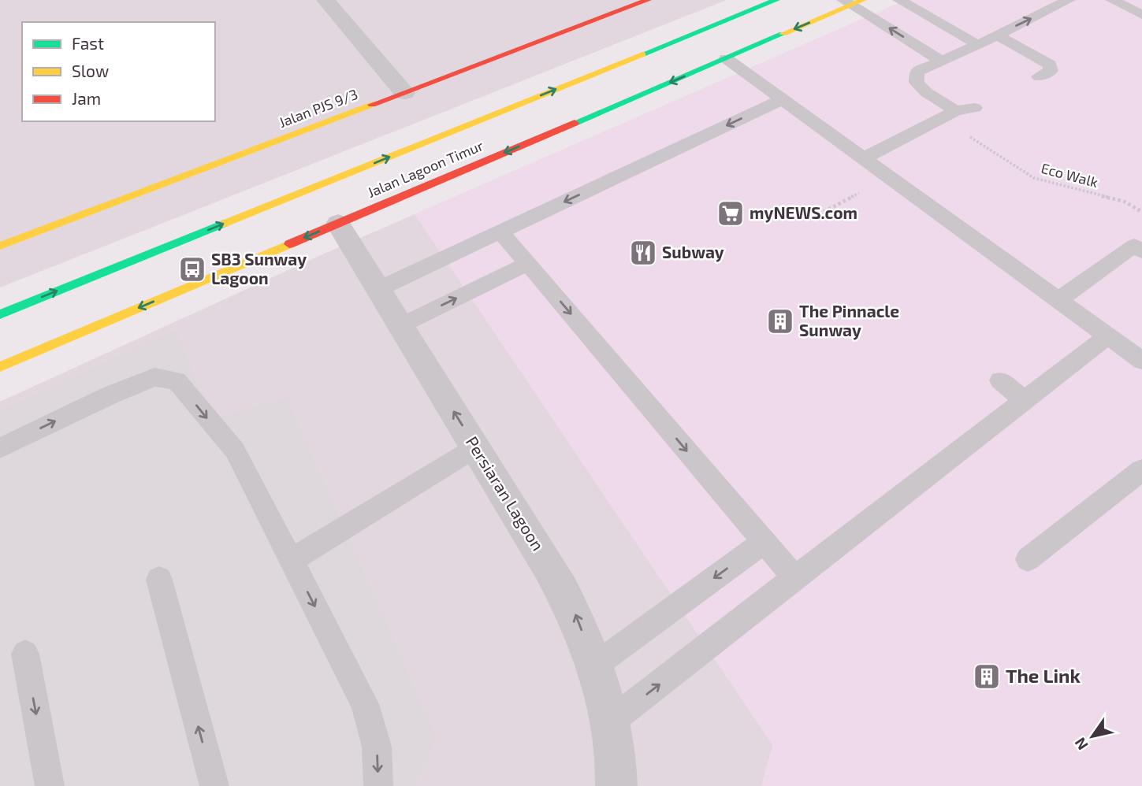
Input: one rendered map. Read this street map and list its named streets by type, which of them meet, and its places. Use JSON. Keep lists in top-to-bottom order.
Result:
{
  "streets": {
    "main road": ["Jalan PJS 9/3", "Jalan Lagoon Timur"],
    "street": ["Persiaran Lagoon"],
    "path": ["Eco Walk"]
  },
  "crossings": [
    ["Jalan Lagoon Timur", "Persiaran Lagoon"]
  ],
  "one_way": ["Persiaran Lagoon"],
  "places": {
    "supermarket": ["myNEWS.com"],
    "restaurant": ["Subway"],
    "bus stop": ["SB3 Sunway Lagoon"],
    "building": ["The Pinnacle Sunway", "The Link"]
  },
  "legend": ["Fast", "Slow", "Jam"],
  "north": "bottom left"
}
